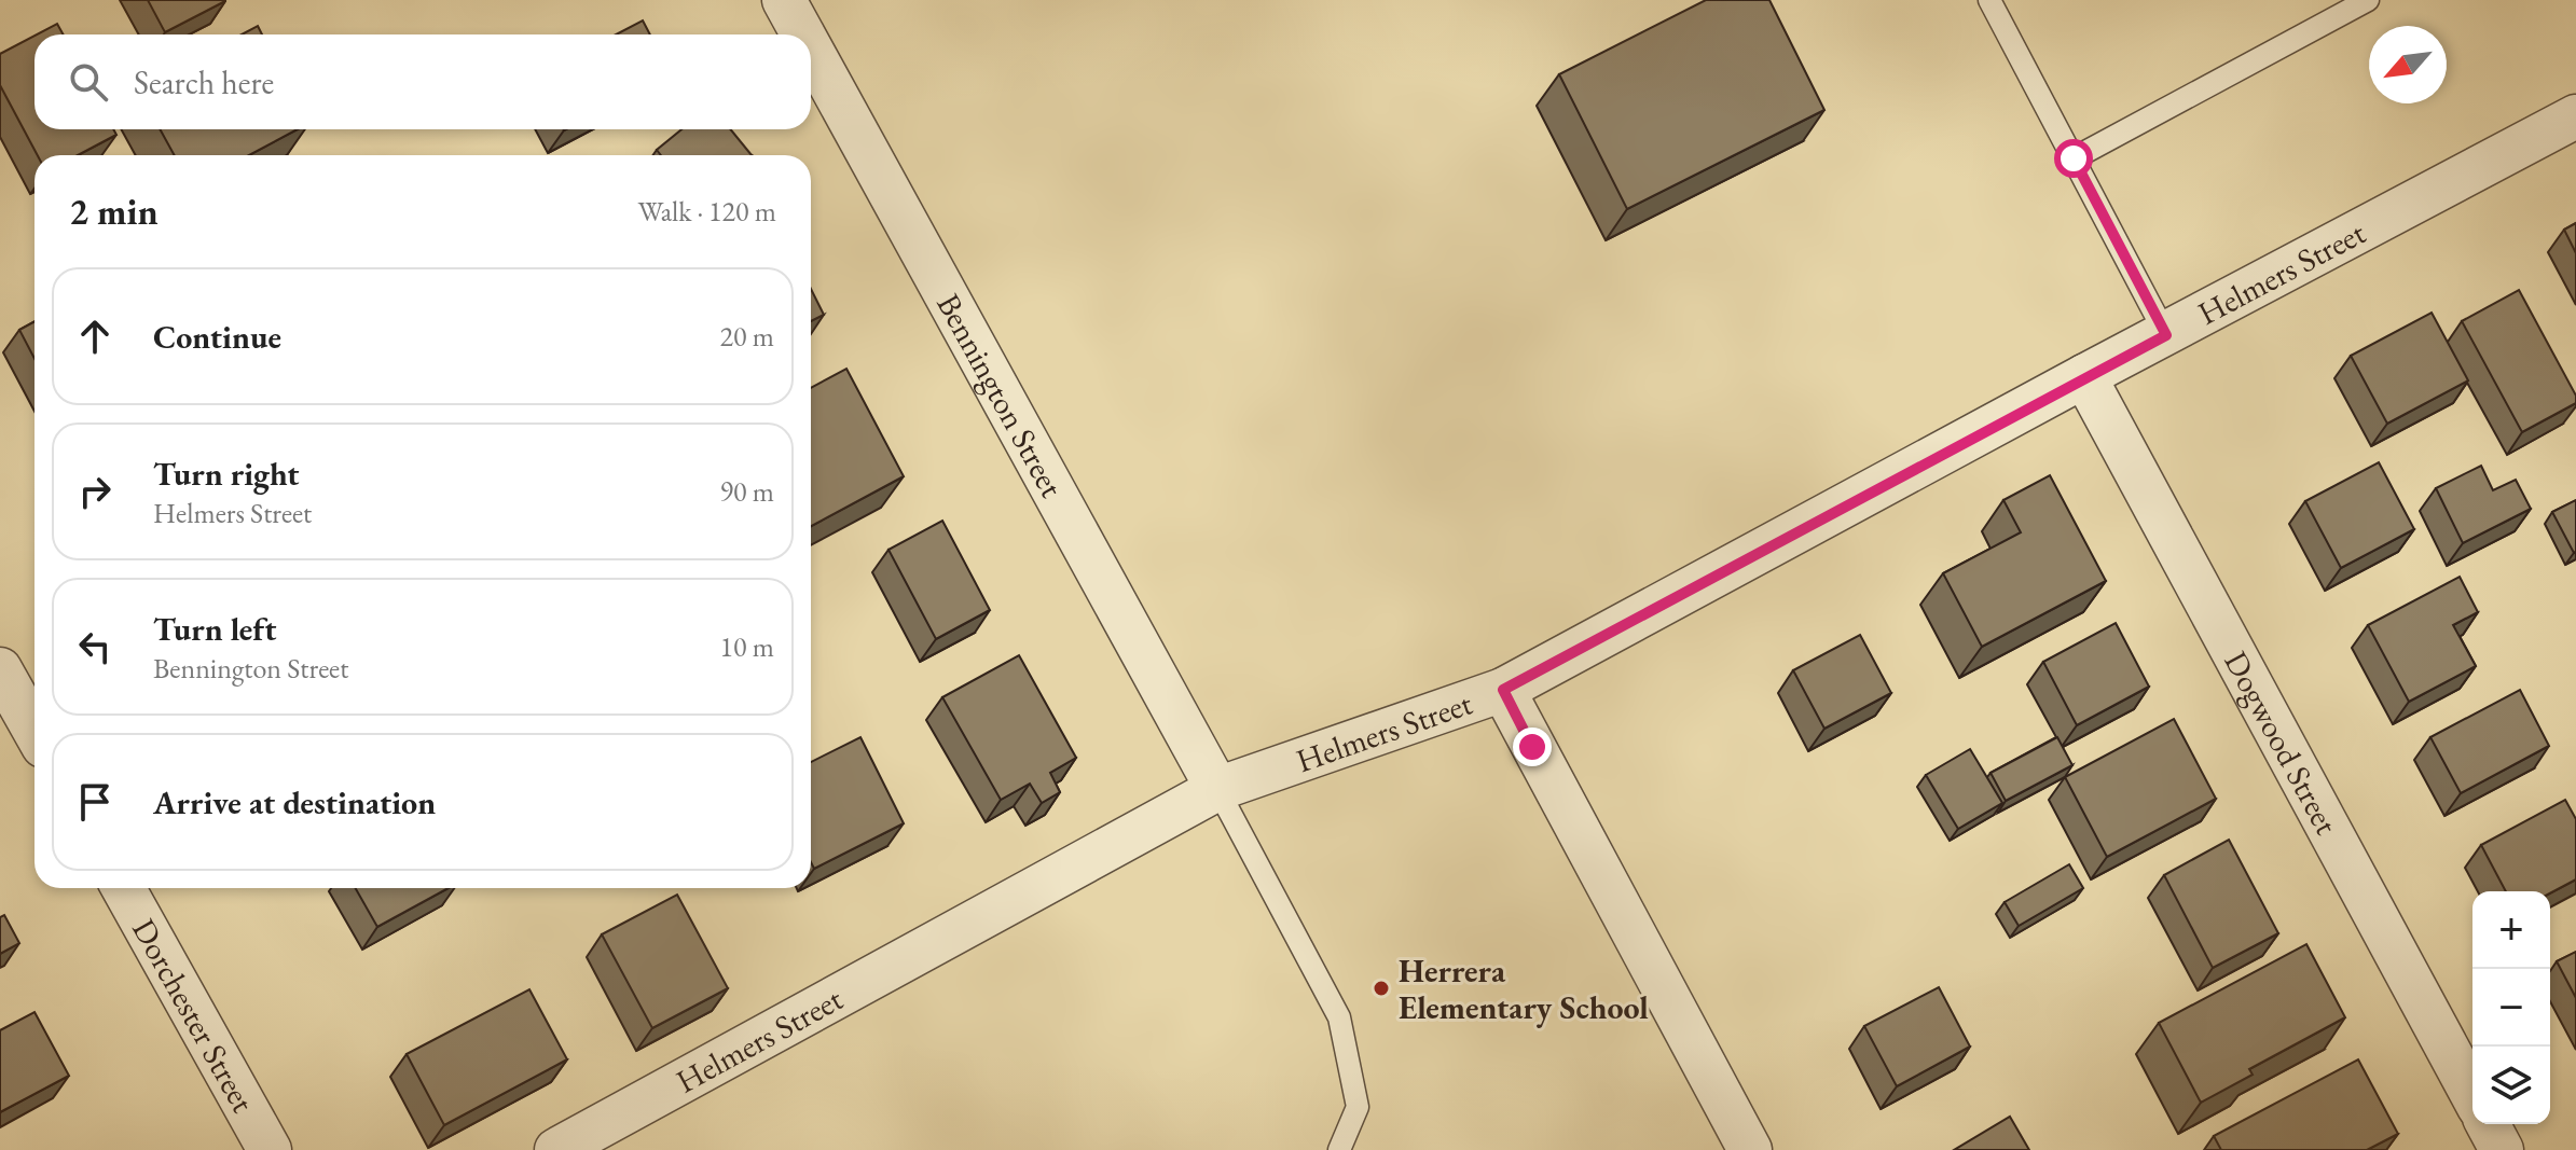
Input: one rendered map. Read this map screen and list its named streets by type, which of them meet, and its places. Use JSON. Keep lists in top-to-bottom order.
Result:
{
  "streets": {
    "street": [
      "Helmers Street",
      "Bennington Street",
      "Dogwood Street",
      "Dorchester Street"
    ]
  },
  "crossings": [
    ["Helmers Street", "Bennington Street"],
    ["Helmers Street", "Dogwood Street"]
  ],
  "places": ["Herrera Elementary School"],
  "north": "bottom left",
  "page": {
    "search": "Search here",
    "heading": ["2 min", "Walk · 120 m"],
    "list": [
      ["Continue", "20 m"],
      ["Turn right", "Helmers Street", "90 m"],
      ["Turn left", "Bennington Street", "10 m"],
      "Arrive at destination"
    ],
    "map_buttons": ["+", "−"]
  }
}
